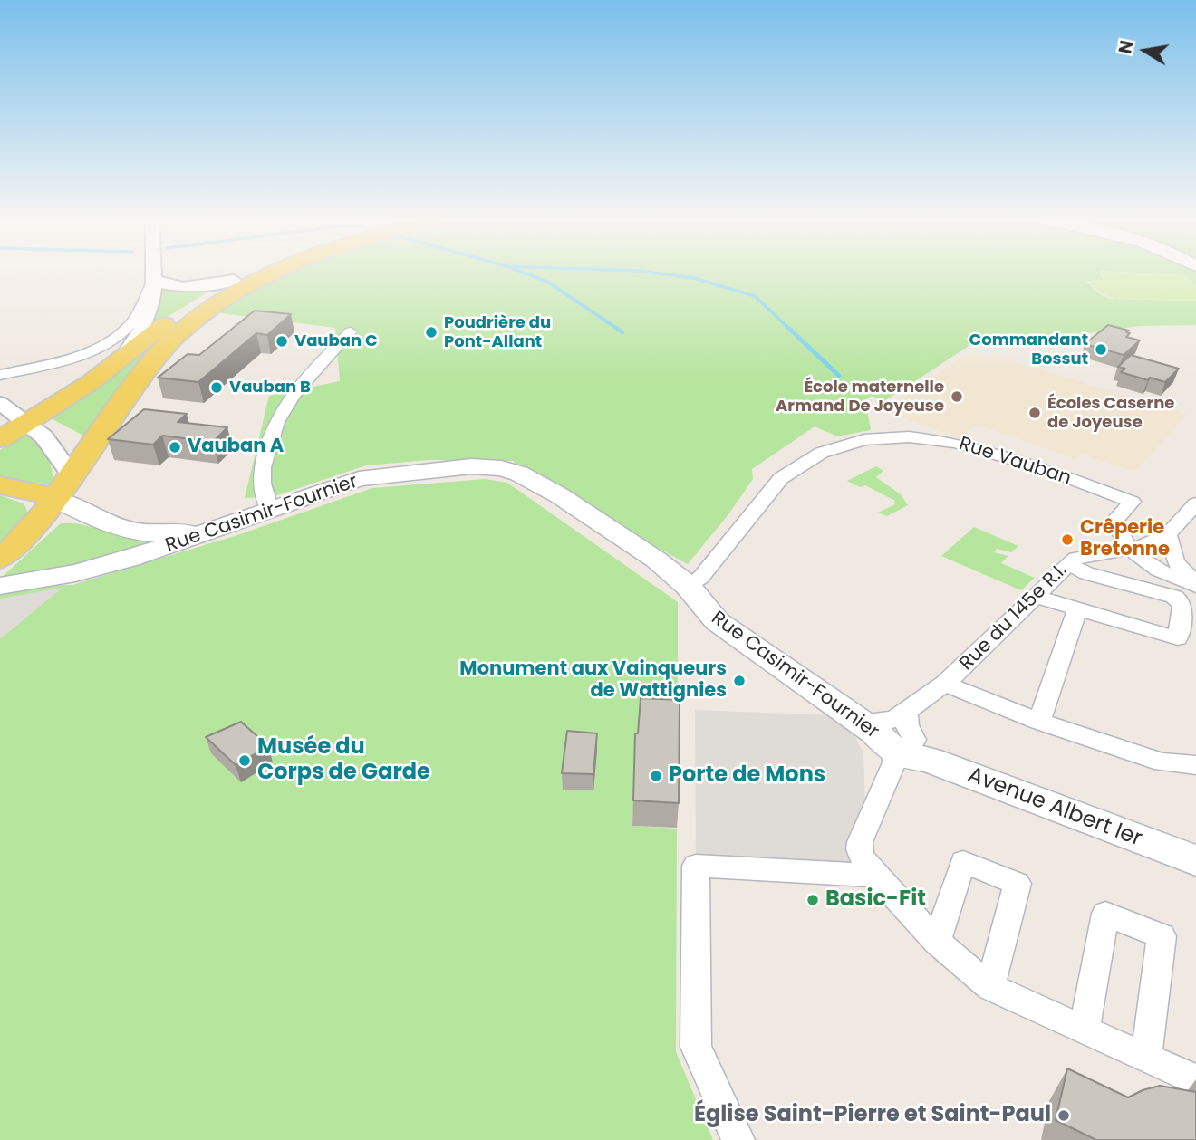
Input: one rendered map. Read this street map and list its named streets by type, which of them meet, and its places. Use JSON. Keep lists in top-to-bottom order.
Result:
{
  "streets": {
    "main road": ["Rue Casimir-Fournier", "Avenue Albert Ier"],
    "street": ["Rue Vauban", "Rue du 145e R.I."]
  },
  "crossings": [
    ["Rue Vauban", "Rue Casimir-Fournier"],
    ["Rue Vauban", "Rue du 145e R.I."],
    ["Rue Casimir-Fournier", "Rue du 145e R.I."],
    ["Rue Casimir-Fournier", "Avenue Albert Ier"],
    ["Rue du 145e R.I.", "Avenue Albert Ier"]
  ],
  "places": [
    "Poudrière du Pont-Allant",
    "Vauban C",
    "Commandant Bossut",
    "Vauban B",
    "École maternelle Armand De Joyeuse",
    "Écoles Caserne de Joyeuse",
    "Vauban A",
    "Crêperie Bretonne",
    "Monument aux Vainqueurs de Wattignies",
    "Musée du Corps de Garde",
    "Porte de Mons",
    "Basic-Fit",
    "Église Saint-Pierre et Saint-Paul"
  ],
  "north": "left"
}
